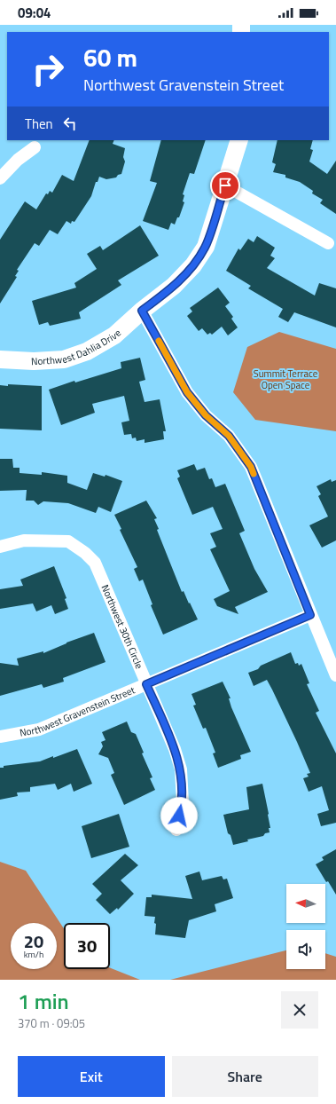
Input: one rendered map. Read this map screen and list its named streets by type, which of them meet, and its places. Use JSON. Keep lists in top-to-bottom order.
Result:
{
  "streets": {
    "street": ["Northwest Dahlia Drive", "Northwest 30th Circle", "Northwest Gravenstein Street"]
  },
  "crossings": [
    ["Northwest 30th Circle", "Northwest Gravenstein Street"]
  ],
  "parks": ["Summit Terrace Open Space"],
  "north": "left",
  "page": {
    "status": "09:04",
    "turn": ["60 m", "Northwest Gravenstein Street"],
    "then": "Then",
    "speed": "20 km/h",
    "limit": "30",
    "heading": ["1 min", "370 m · 09:05"],
    "buttons": ["Exit", "Share"]
  }
}
